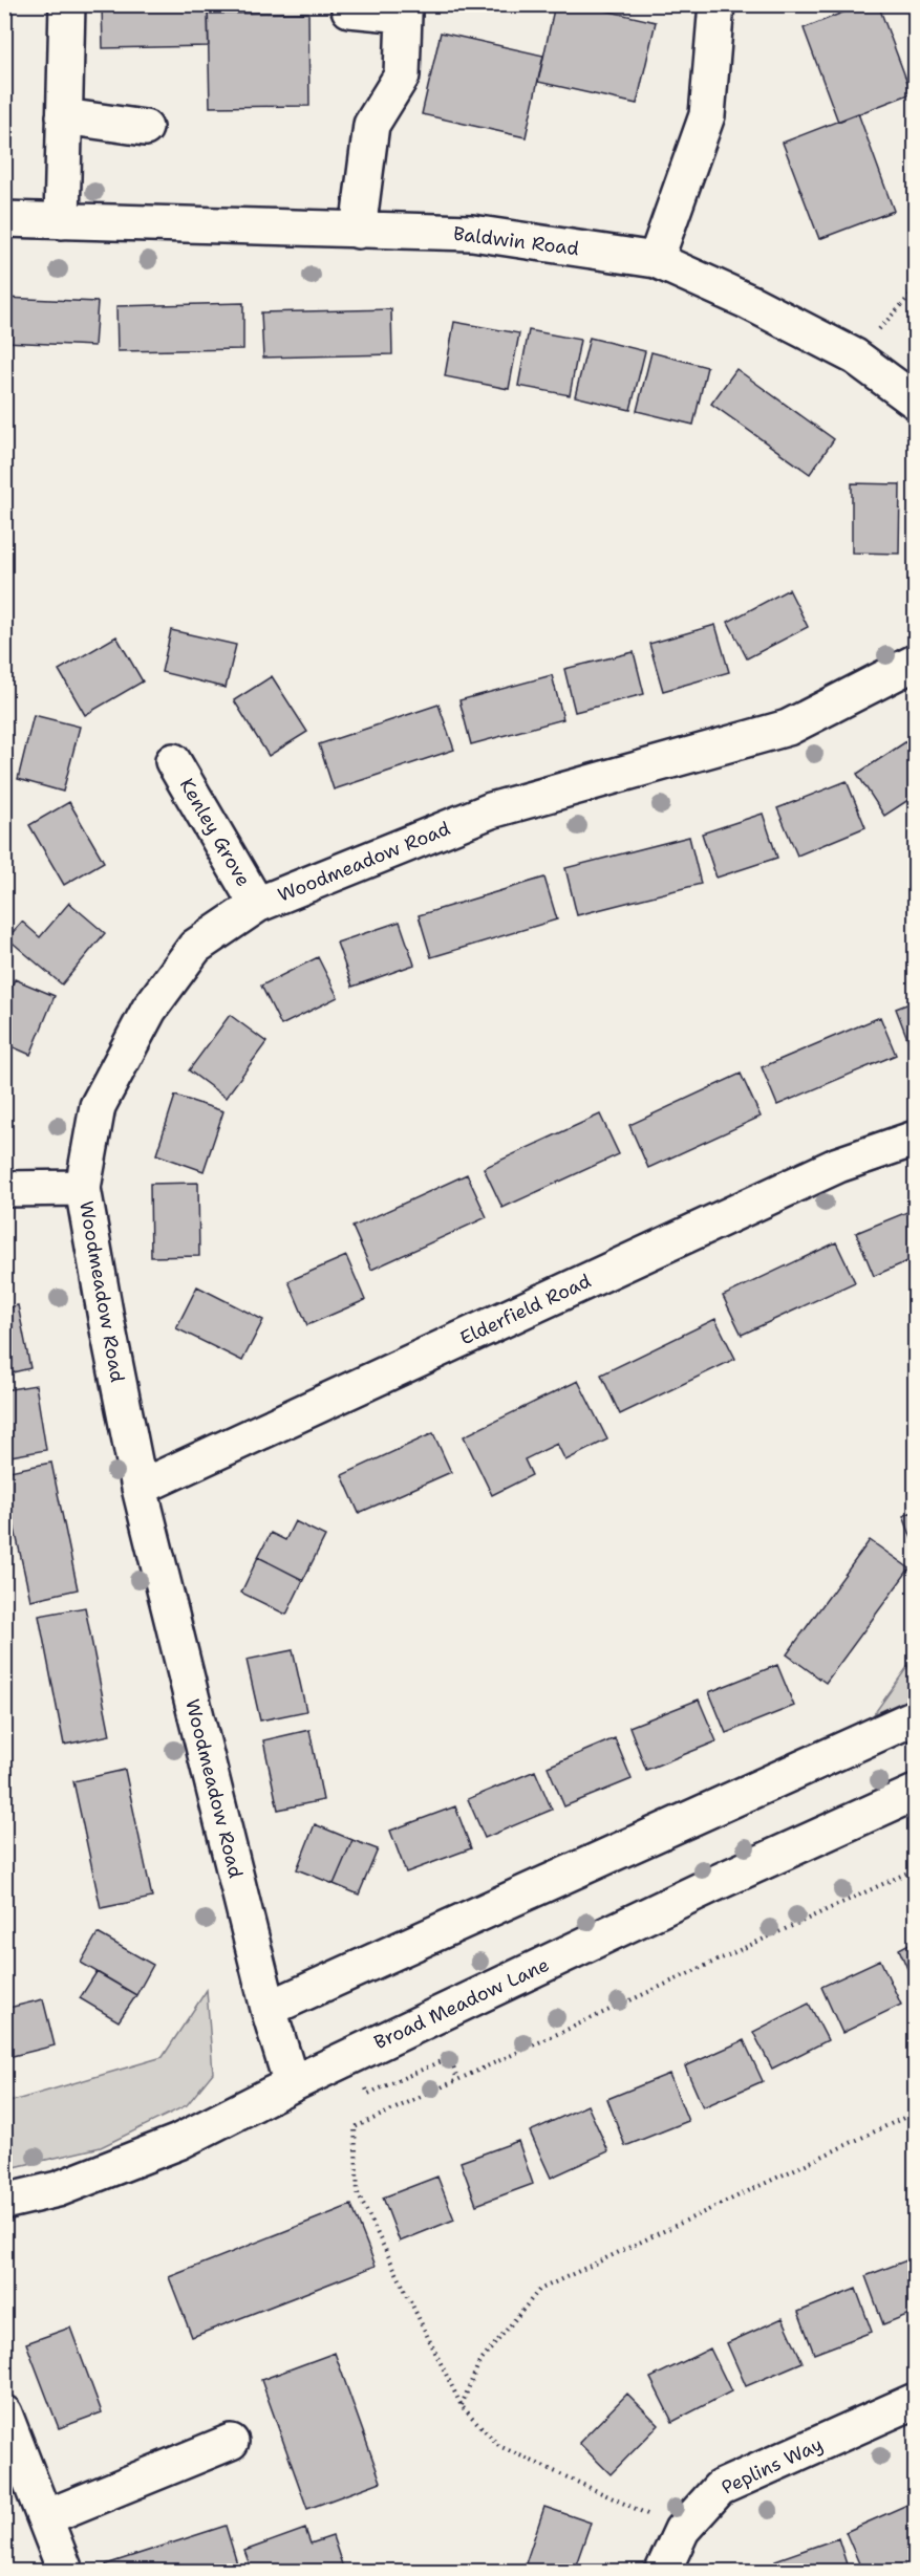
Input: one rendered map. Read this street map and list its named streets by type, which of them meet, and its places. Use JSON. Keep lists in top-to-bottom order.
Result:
{
  "streets": {
    "street": [
      "Baldwin Road",
      "Kenley Grove",
      "Woodmeadow Road",
      "Elderfield Road",
      "Broad Meadow Lane",
      "Peplins Way"
    ]
  },
  "crossings": [
    ["Kenley Grove", "Woodmeadow Road"],
    ["Woodmeadow Road", "Elderfield Road"],
    ["Woodmeadow Road", "Broad Meadow Lane"]
  ]
}
